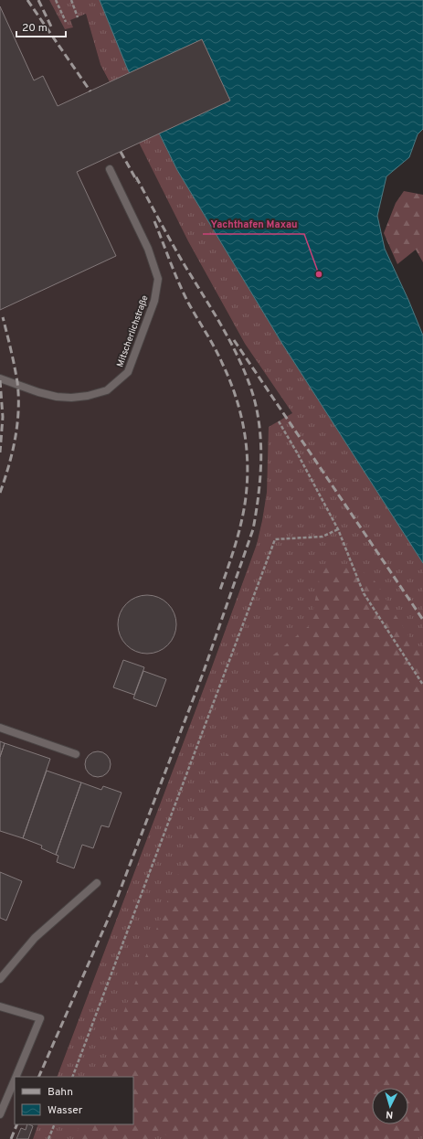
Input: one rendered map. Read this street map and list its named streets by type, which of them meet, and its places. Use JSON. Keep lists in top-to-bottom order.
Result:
{
  "streets": {
    "lane": ["Mitscherlichstraße"]
  },
  "places": ["Yachthafen Maxau"],
  "legend": ["Bahn", "Wasser"],
  "scale_bar": "20 m",
  "north": "bottom"
}
